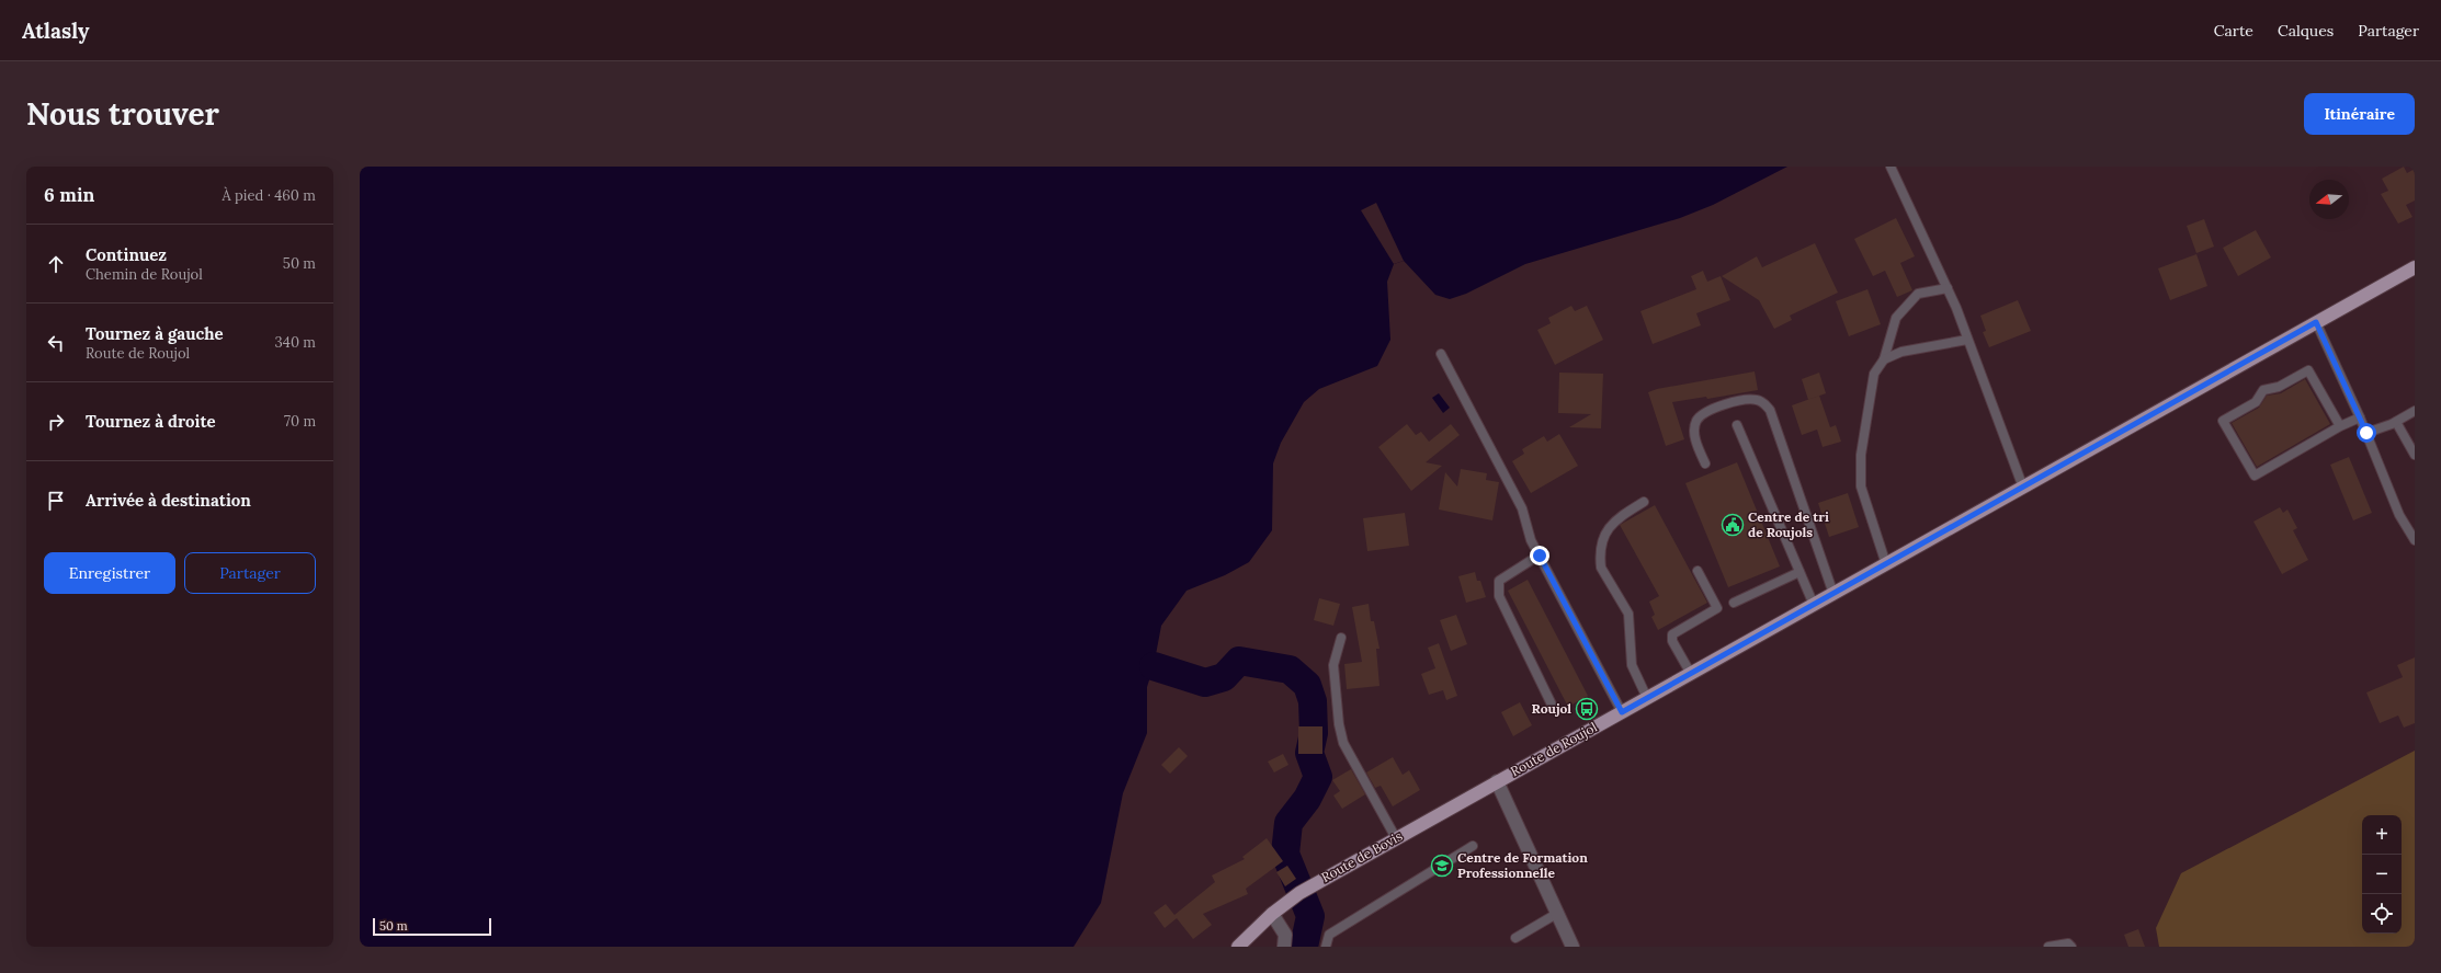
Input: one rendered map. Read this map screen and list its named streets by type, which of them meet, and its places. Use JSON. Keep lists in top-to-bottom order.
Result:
{
  "streets": {
    "main road": ["Route de Roujol", "Route de Bovis"]
  },
  "crossings": [
    ["Route de Roujol", "Route de Bovis"]
  ],
  "places": {
    "public building": ["Centre de tri de Roujols"],
    "bus stop": ["Roujol"],
    "school or university": ["Centre de Formation Professionnelle"]
  },
  "scale_bar": "50 m",
  "north": "left",
  "page": {
    "header": "Atlasly",
    "nav": ["Carte", "Calques", "Partager"],
    "buttons": [
      "Itinéraire",
      ["Enregistrer", "Partager"]
    ],
    "title": "Nous trouver",
    "heading": ["6 min", "À pied · 460 m"],
    "list": [
      ["Continuez", "Chemin de Roujol", "50 m"],
      ["Tournez à gauche", "Route de Roujol", "340 m"],
      ["Tournez à droite", "70 m"],
      "Arrivée à destination"
    ],
    "map_buttons": ["+", "−"],
    "scale": "50 m"
  }
}
